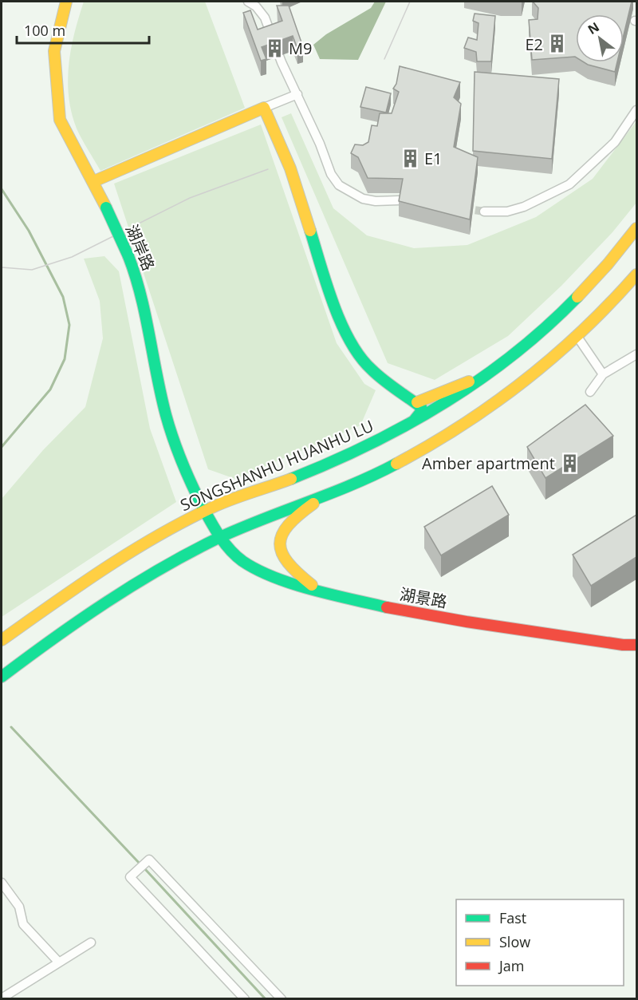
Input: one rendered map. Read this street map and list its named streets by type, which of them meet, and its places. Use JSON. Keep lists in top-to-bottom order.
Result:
{
  "streets": {
    "main road": ["湖岸路", "SONGSHANHU HUANHU LU", "湖景路"]
  },
  "crossings": [
    ["湖岸路", "SONGSHANHU HUANHU LU"],
    ["湖岸路", "湖景路"]
  ],
  "places": {
    "building": [
      "E2",
      "M9",
      "E1",
      "Amber apartment"
    ]
  },
  "legend": ["Fast", "Slow", "Jam"],
  "scale_bar": "100 m",
  "north": "top left"
}
